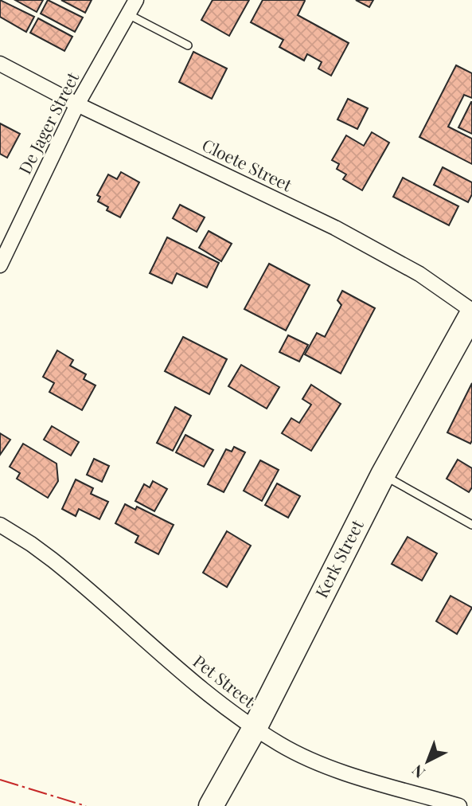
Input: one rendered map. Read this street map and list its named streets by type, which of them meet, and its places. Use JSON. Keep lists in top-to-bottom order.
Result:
{
  "streets": {
    "highway": ["Kerk Street"],
    "street": ["De Jager Street", "Cloete Street", "Pet Street"]
  },
  "crossings": [
    ["De Jager Street", "Cloete Street"],
    ["Cloete Street", "Kerk Street"],
    ["Kerk Street", "Pet Street"]
  ],
  "north": "bottom left"
}
